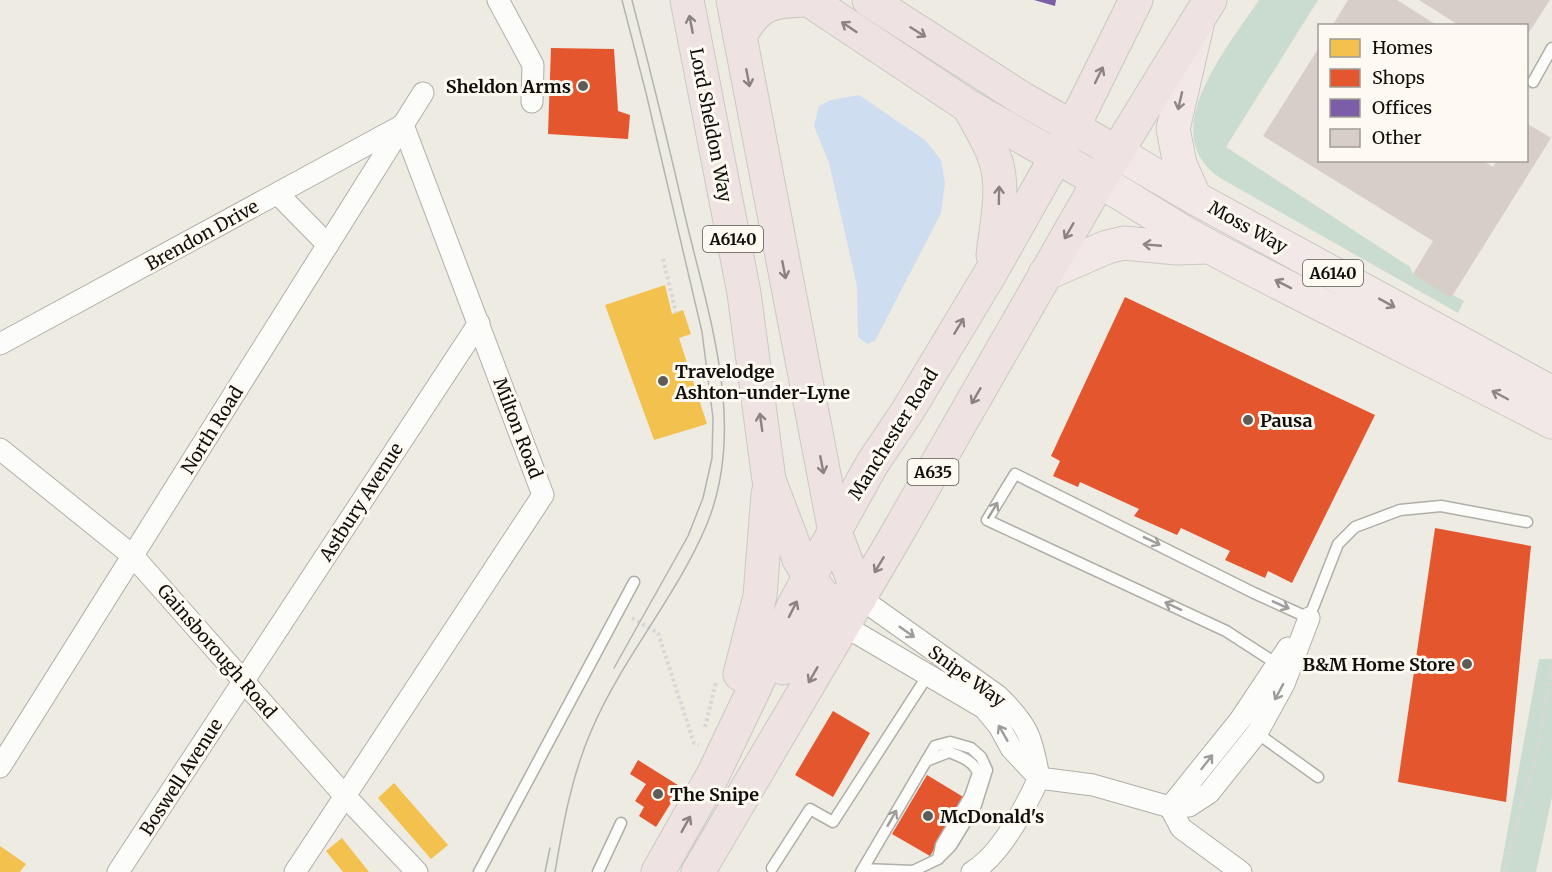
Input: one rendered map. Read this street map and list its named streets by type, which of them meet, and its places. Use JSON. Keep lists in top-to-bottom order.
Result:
{
  "streets": {
    "highway": [
      "Lord Sheldon Way",
      "Moss Way",
      "A6140",
      "Manchester Road",
      "A635"
    ],
    "street": [
      "Brendon Drive",
      "Milton Road",
      "North Road",
      "Astbury Avenue",
      "Gainsborough Road",
      "Snipe Way",
      "Boswell Avenue"
    ]
  },
  "crossings": [
    ["Lord Sheldon Way", "A6140"],
    ["Lord Sheldon Way", "Manchester Road"],
    ["Lord Sheldon Way", "A635"],
    ["Lord Sheldon Way", "Snipe Way"],
    ["Moss Way", "A6140"],
    ["Moss Way", "Manchester Road"],
    ["Moss Way", "A635"],
    ["Brendon Drive", "Milton Road"],
    ["Brendon Drive", "North Road"],
    ["A6140", "Manchester Road"],
    ["A6140", "A635"],
    ["A6140", "Snipe Way"],
    ["Milton Road", "North Road"],
    ["Milton Road", "Astbury Avenue"],
    ["Milton Road", "Gainsborough Road"],
    ["North Road", "Gainsborough Road"],
    ["A635", "Snipe Way"],
    ["Astbury Avenue", "Gainsborough Road"],
    ["Astbury Avenue", "Boswell Avenue"],
    ["Gainsborough Road", "Boswell Avenue"]
  ],
  "places": [
    "Sheldon Arms",
    "Travelodge Ashton-under-Lyne",
    "Pausa",
    "B&M Home Store",
    "The Snipe",
    "McDonald's"
  ],
  "legend": [
    "Homes",
    "Shops",
    "Offices",
    "Other"
  ]
}
